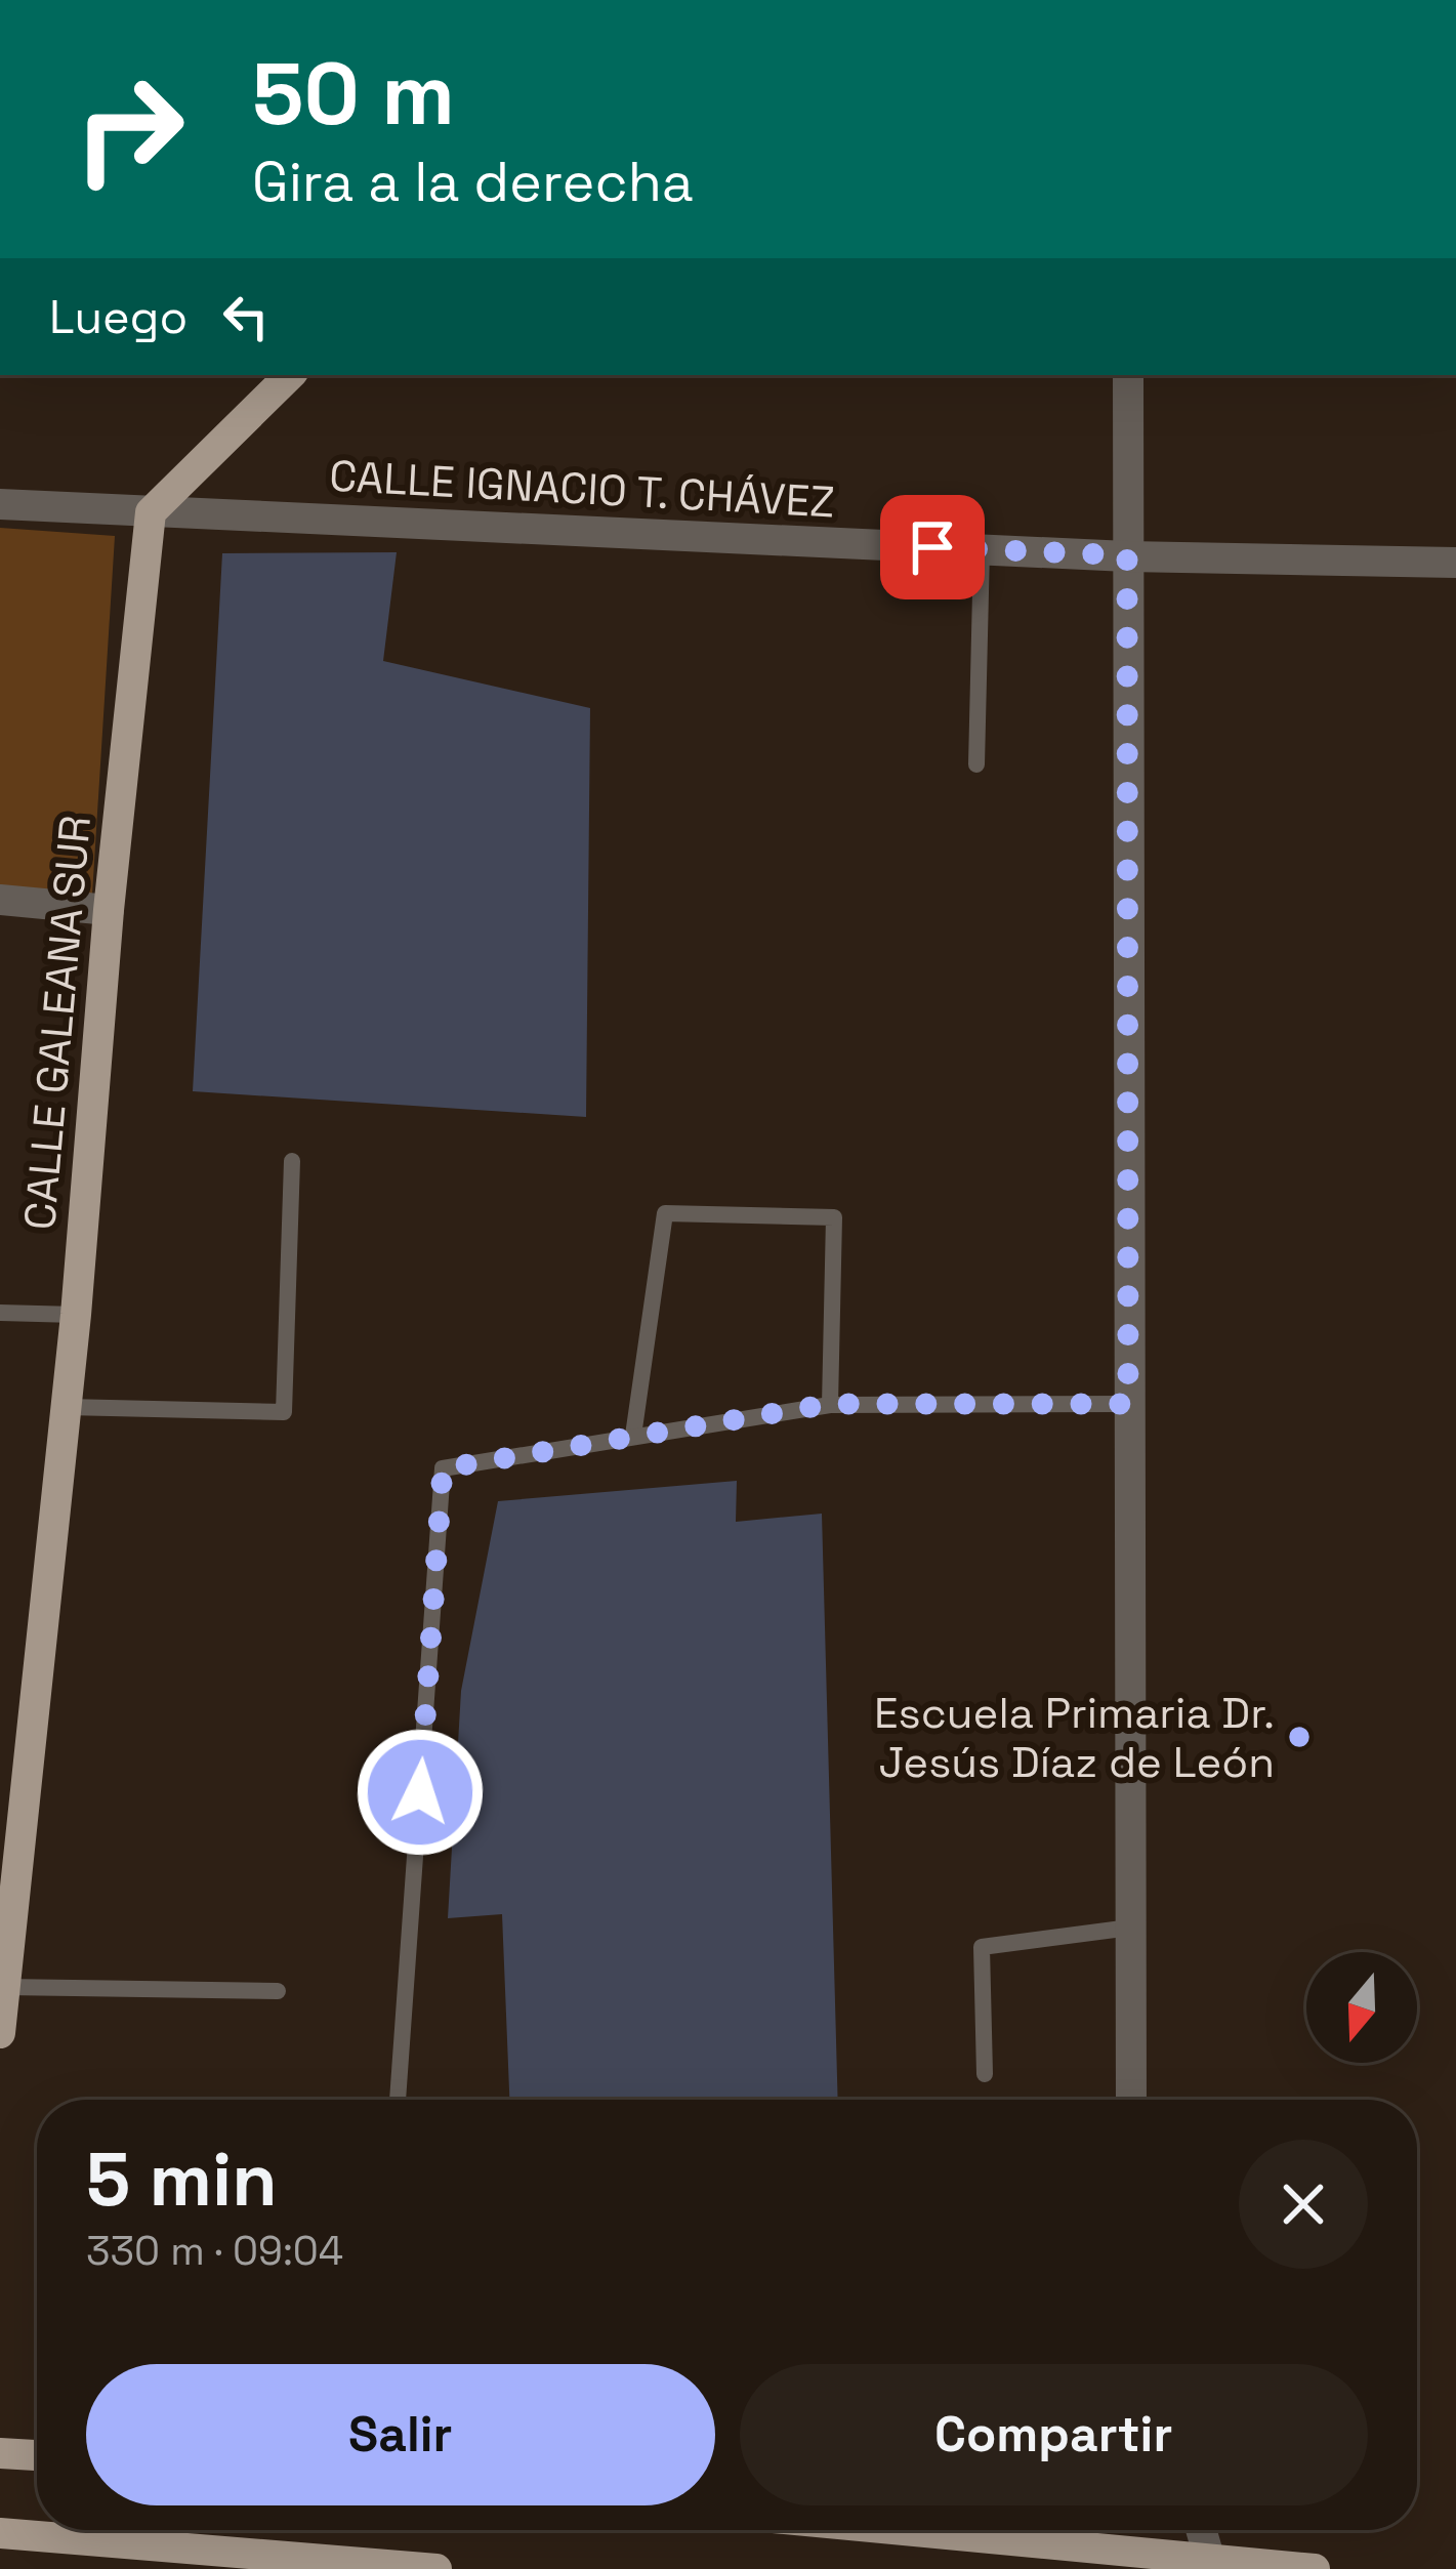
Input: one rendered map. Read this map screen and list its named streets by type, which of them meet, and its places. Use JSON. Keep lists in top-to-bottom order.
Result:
{
  "streets": {
    "main road": ["CALLE GALEANA SUR"],
    "street": ["CALLE IGNACIO T. CHÁVEZ"]
  },
  "crossings": [
    ["CALLE IGNACIO T. CHÁVEZ", "CALLE GALEANA SUR"]
  ],
  "places": ["Escuela Primaria Dr. Jesús Díaz de León"],
  "north": "bottom",
  "page": {
    "turn": ["50 m", "Gira a la derecha"],
    "then": "Luego",
    "heading": ["5 min", "330 m · 09:04"],
    "buttons": ["Salir", "Compartir"]
  }
}
